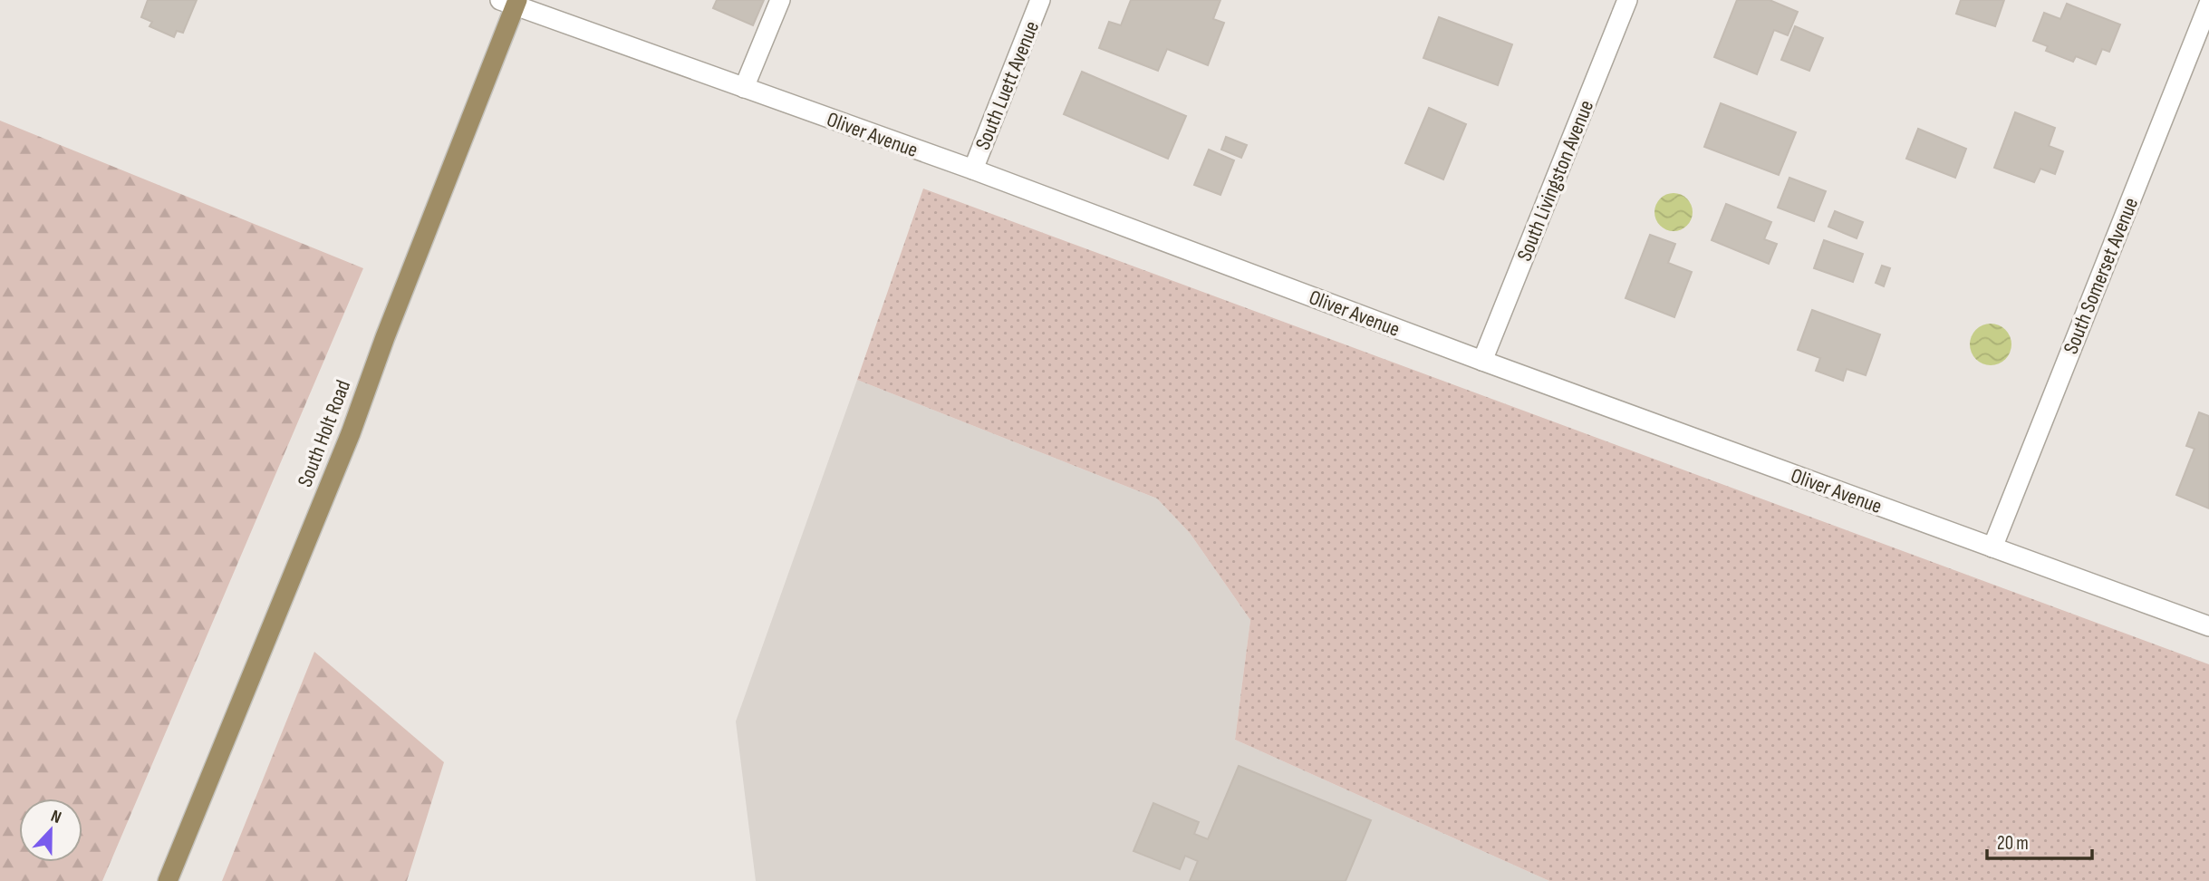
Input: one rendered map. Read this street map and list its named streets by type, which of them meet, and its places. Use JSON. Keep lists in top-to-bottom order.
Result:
{
  "streets": {
    "main road": ["South Holt Road"],
    "street": [
      "South Luett Avenue",
      "Oliver Avenue",
      "South Livingston Avenue",
      "South Somerset Avenue"
    ]
  },
  "crossings": [
    ["South Luett Avenue", "Oliver Avenue"],
    ["Oliver Avenue", "South Livingston Avenue"],
    ["Oliver Avenue", "South Somerset Avenue"],
    ["Oliver Avenue", "South Holt Road"]
  ],
  "scale_bar": "20 m",
  "north": "top"
}
